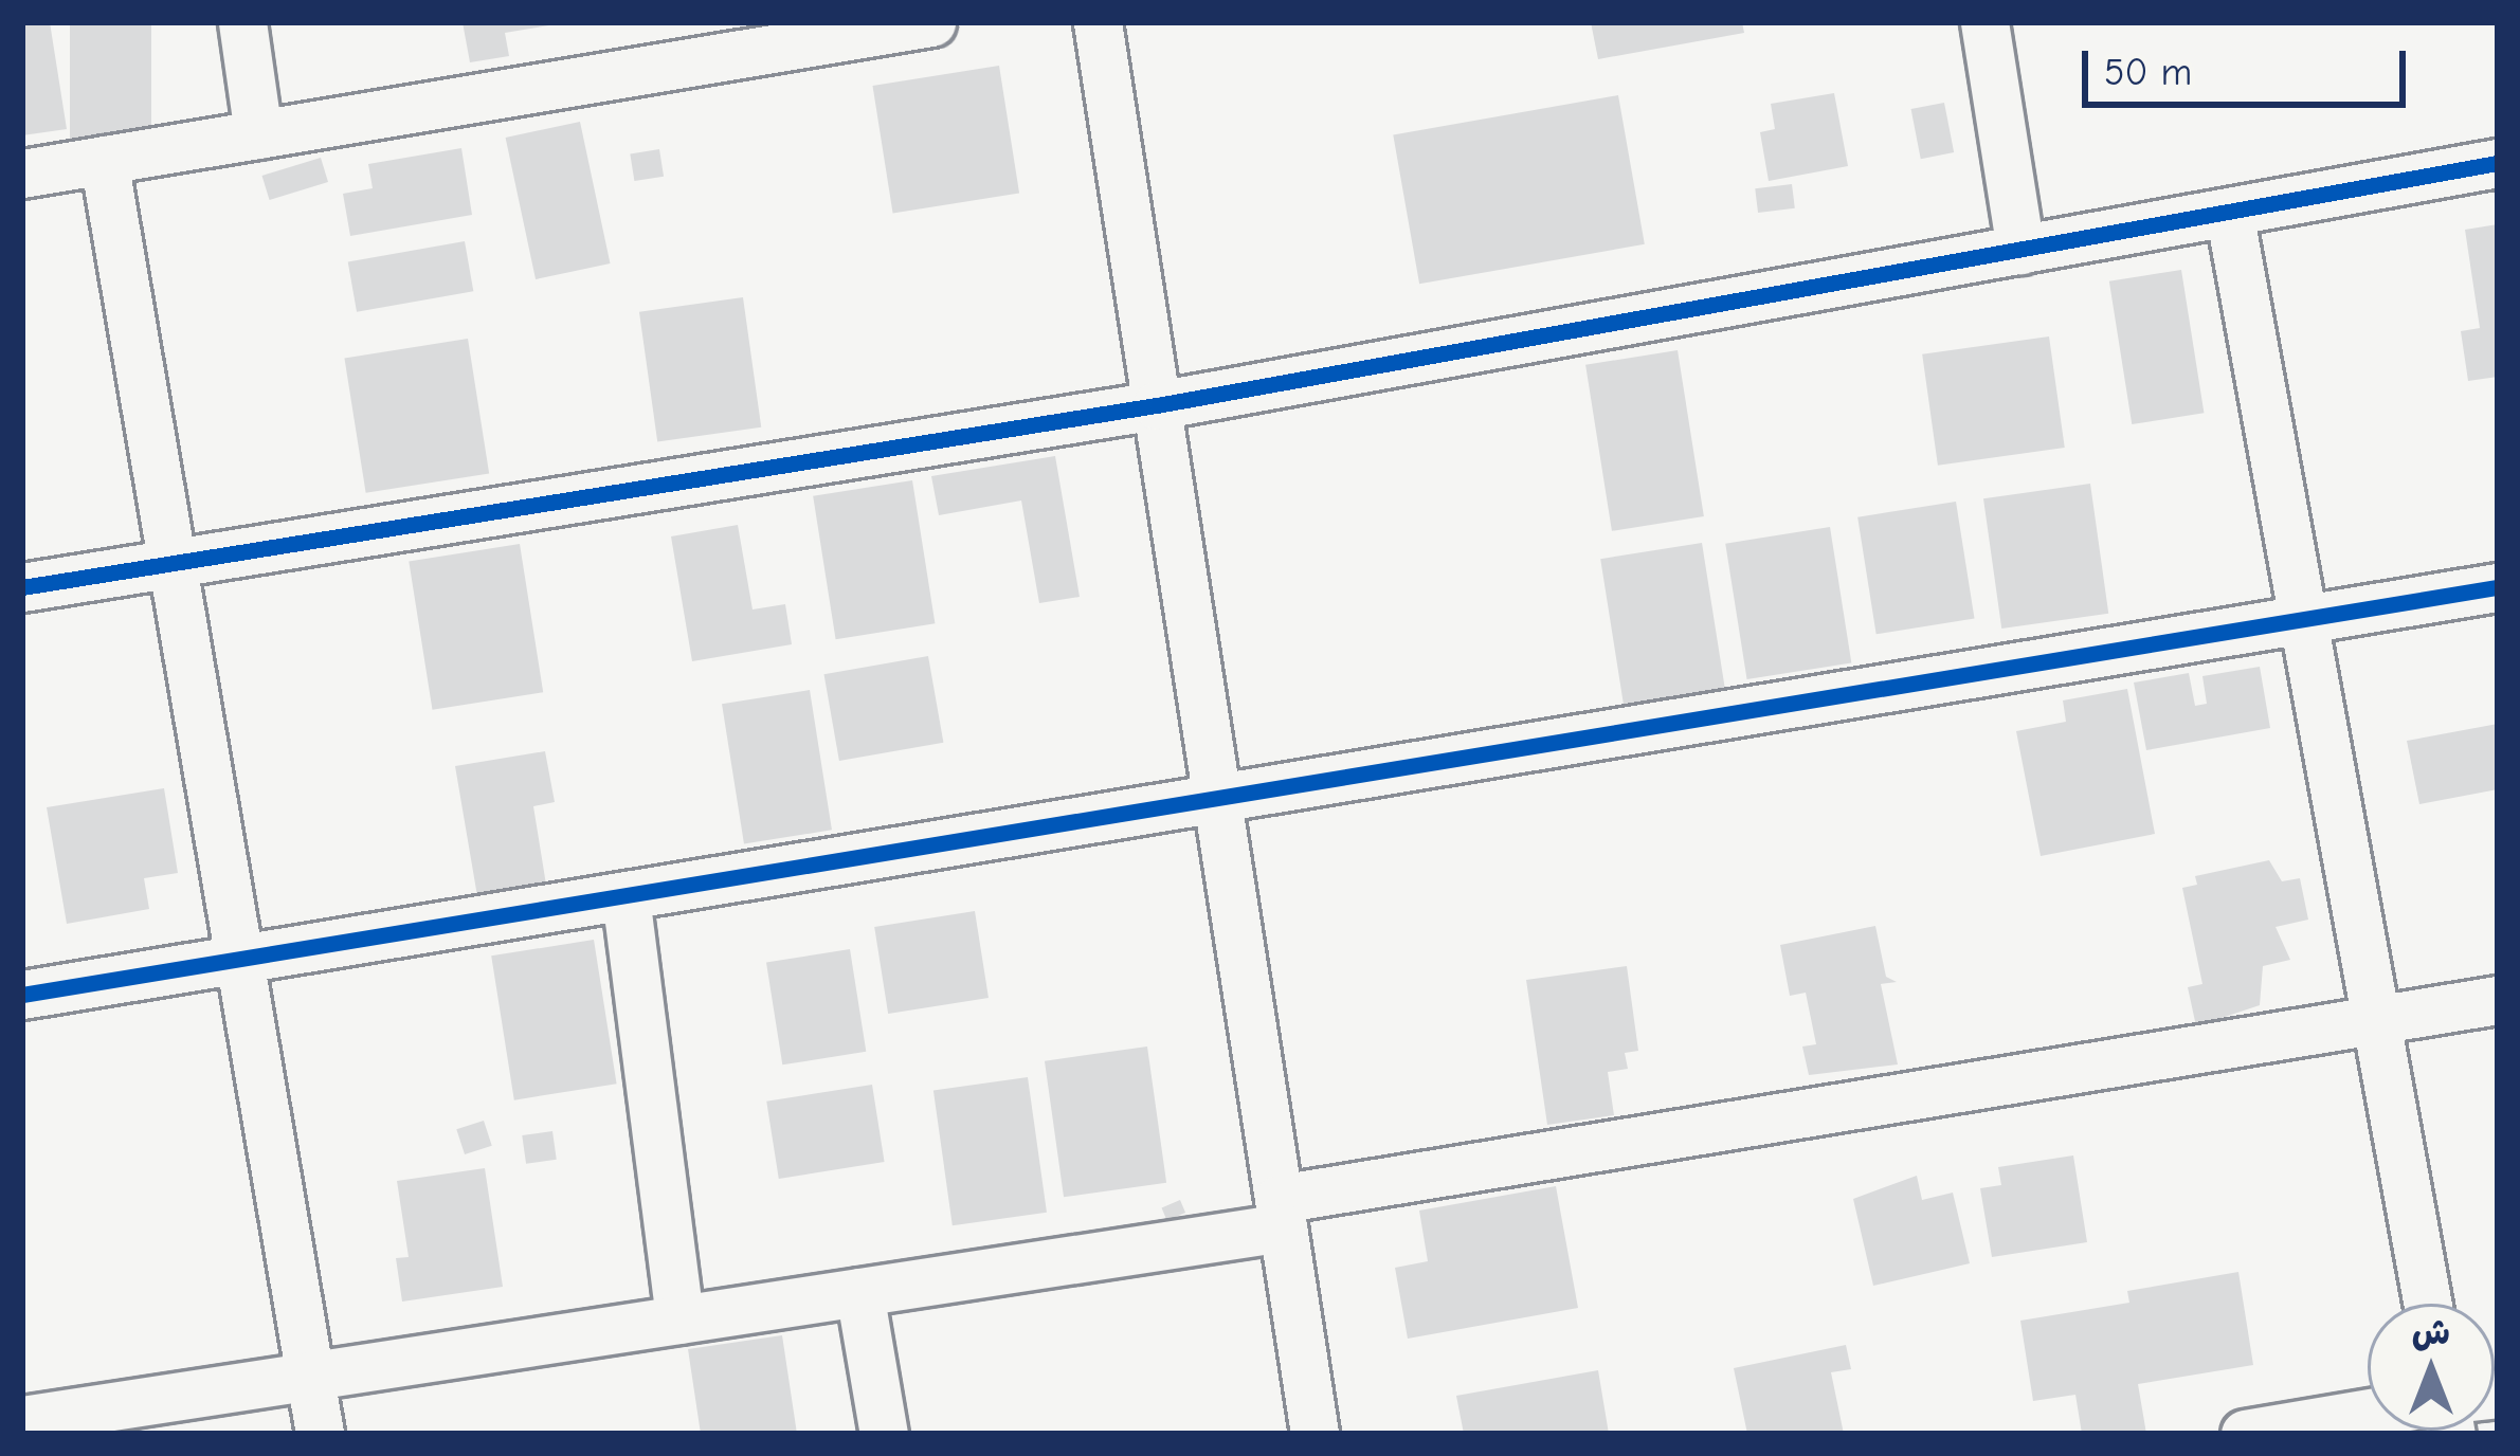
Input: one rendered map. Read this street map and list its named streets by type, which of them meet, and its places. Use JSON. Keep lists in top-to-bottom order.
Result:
{
  "scale_bar": "50 m",
  "north": "top"
}
